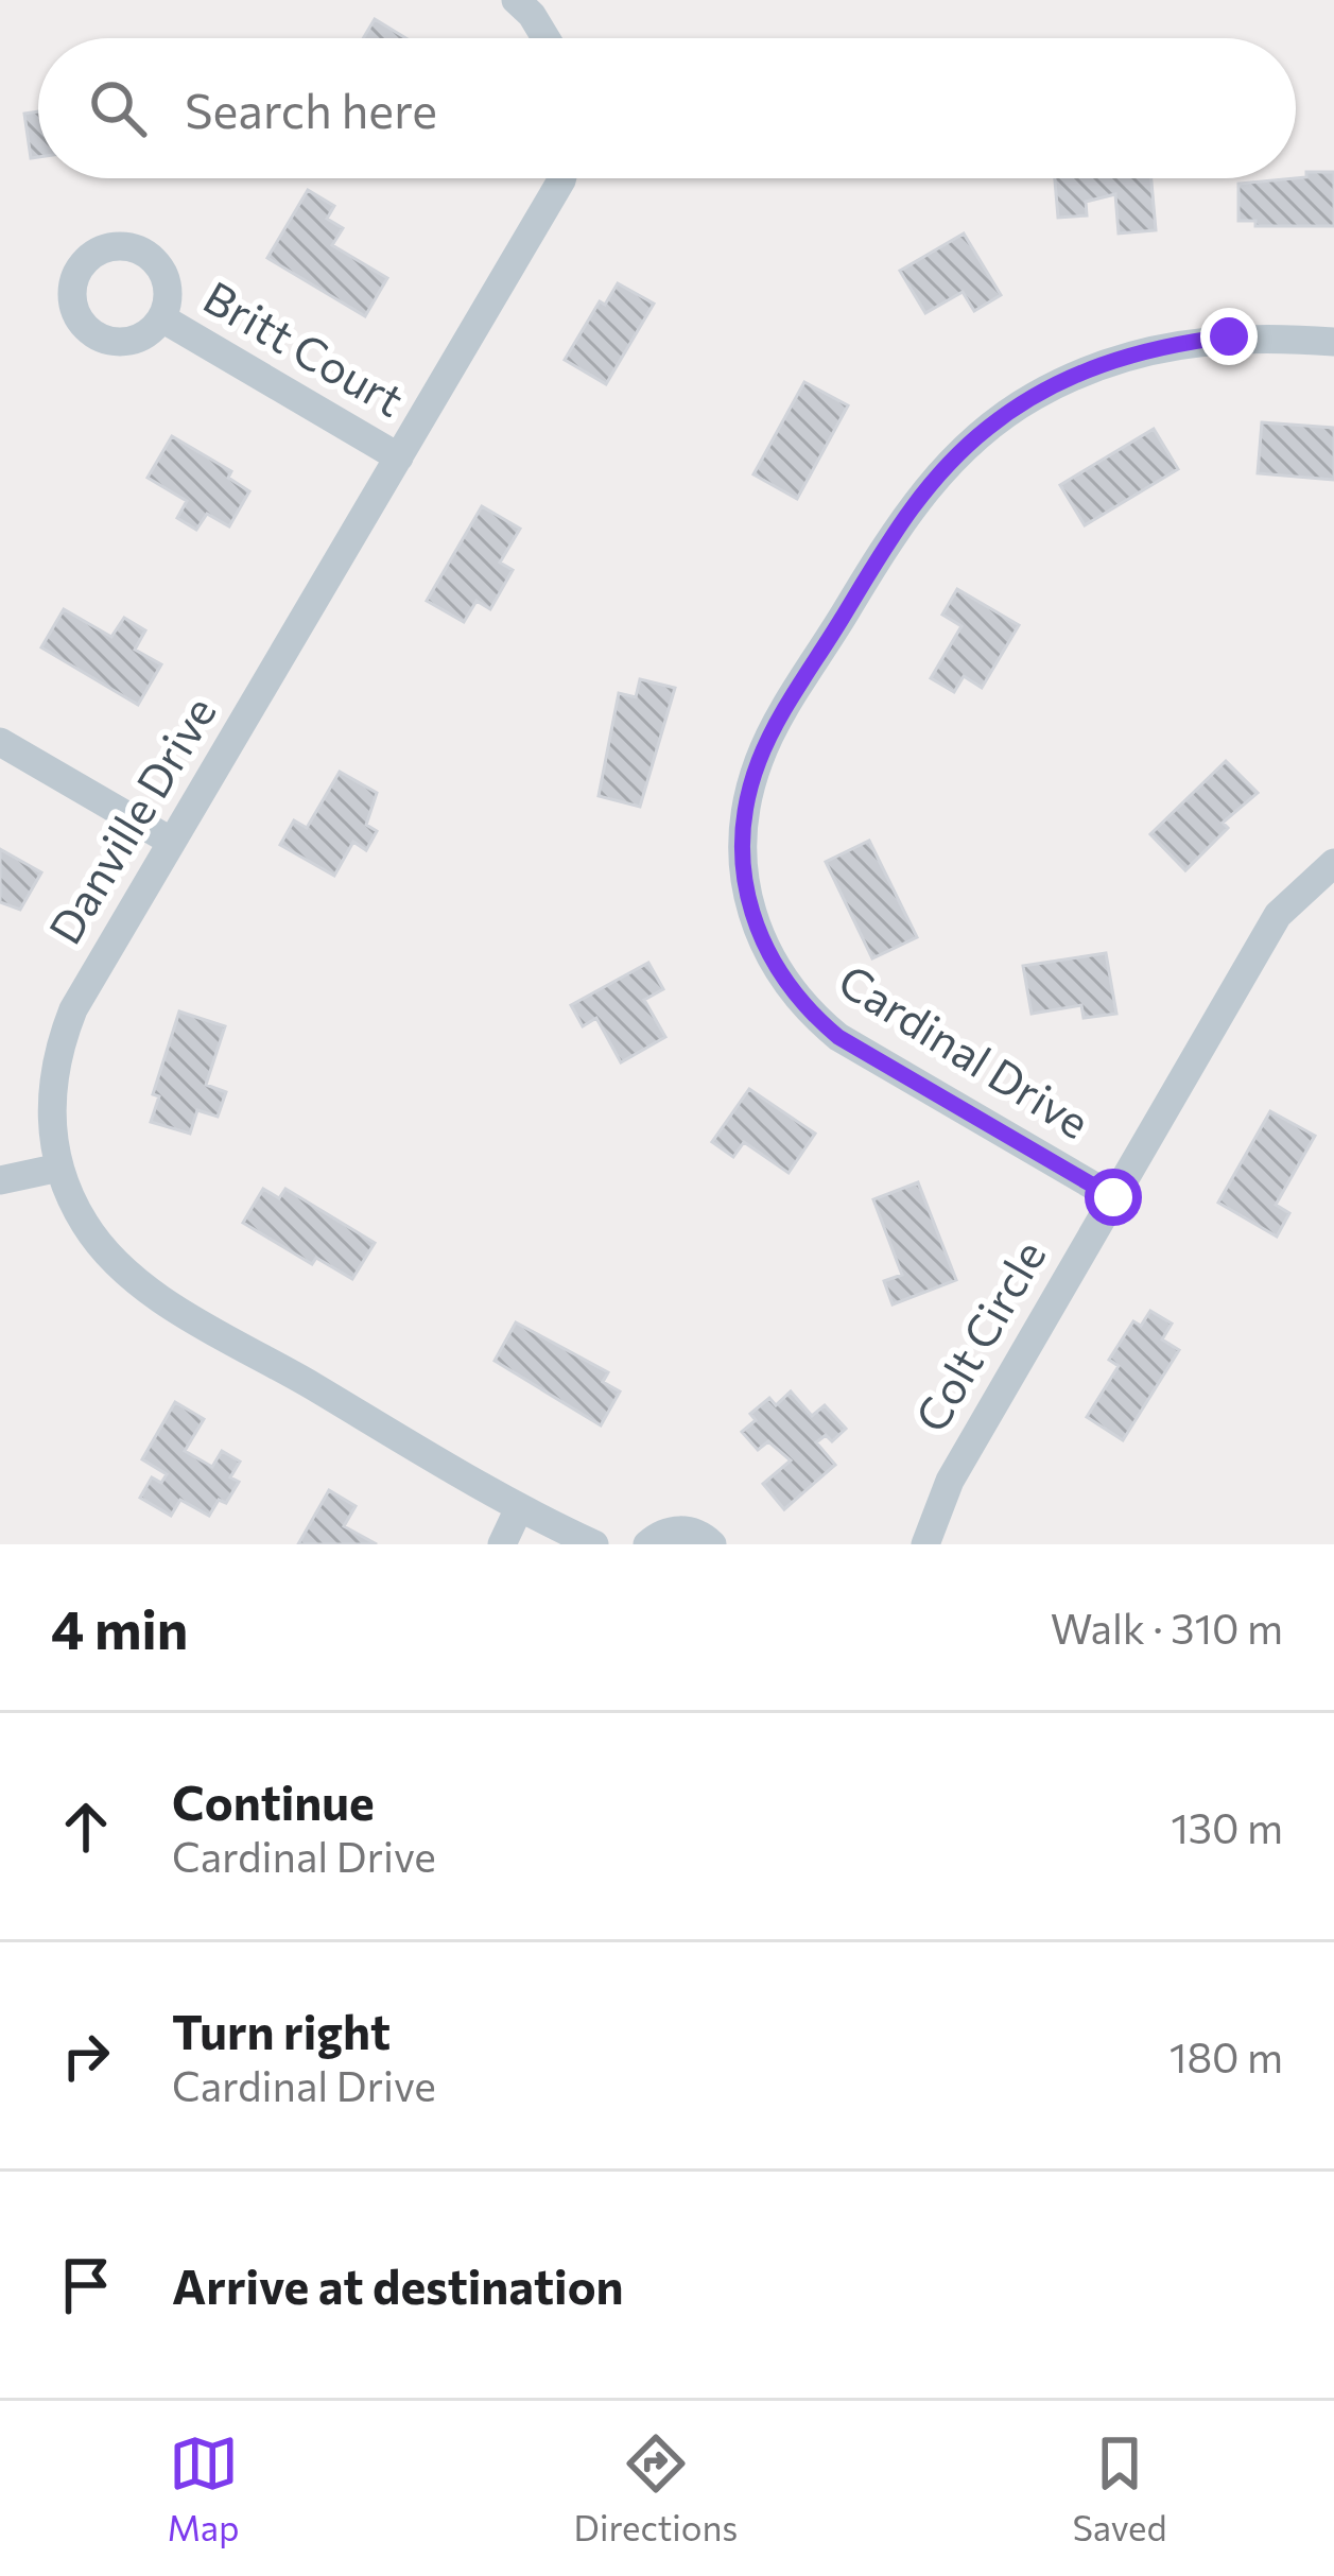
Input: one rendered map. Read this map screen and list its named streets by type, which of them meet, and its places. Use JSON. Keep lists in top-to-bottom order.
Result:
{
  "streets": {
    "street": [
      "Britt Court",
      "Danville Drive",
      "Cardinal Drive",
      "Colt Circle"
    ]
  },
  "crossings": [
    ["Britt Court", "Danville Drive"],
    ["Cardinal Drive", "Colt Circle"]
  ],
  "page": {
    "search": "Search here",
    "heading": ["4 min", "Walk · 310 m"],
    "list": [
      ["Continue", "Cardinal Drive", "130 m"],
      ["Turn right", "Cardinal Drive", "180 m"],
      "Arrive at destination"
    ],
    "nav": ["Map", "Directions", "Saved"]
  }
}
